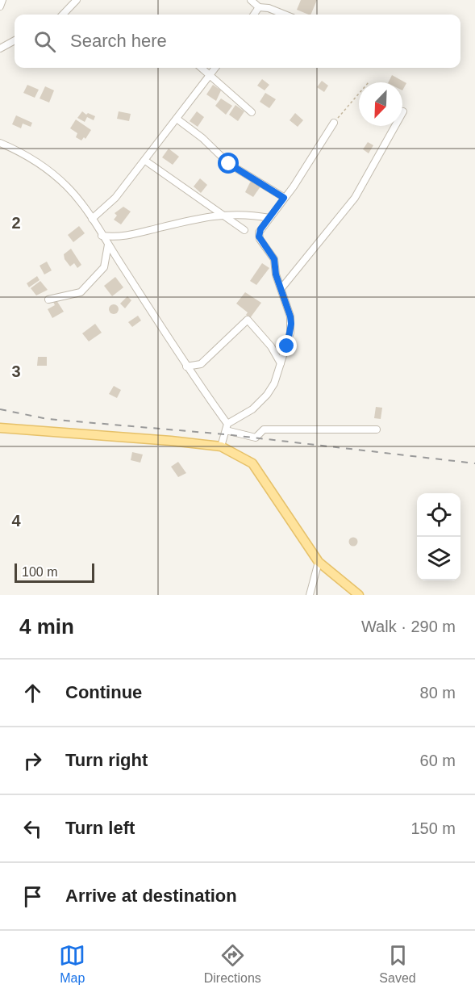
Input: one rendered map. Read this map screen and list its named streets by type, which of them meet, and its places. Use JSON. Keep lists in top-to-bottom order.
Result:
{
  "scale_bar": "100 m",
  "north": "bottom left",
  "page": {
    "search": "Search here",
    "scale": "100 m",
    "heading": ["4 min", "Walk · 290 m"],
    "list": [
      ["Continue", "80 m"],
      ["Turn right", "60 m"],
      ["Turn left", "150 m"],
      "Arrive at destination"
    ],
    "nav": ["Map", "Directions", "Saved"]
  },
  "grid": {
    "rows": ["2", "3", "4"]
  }
}
